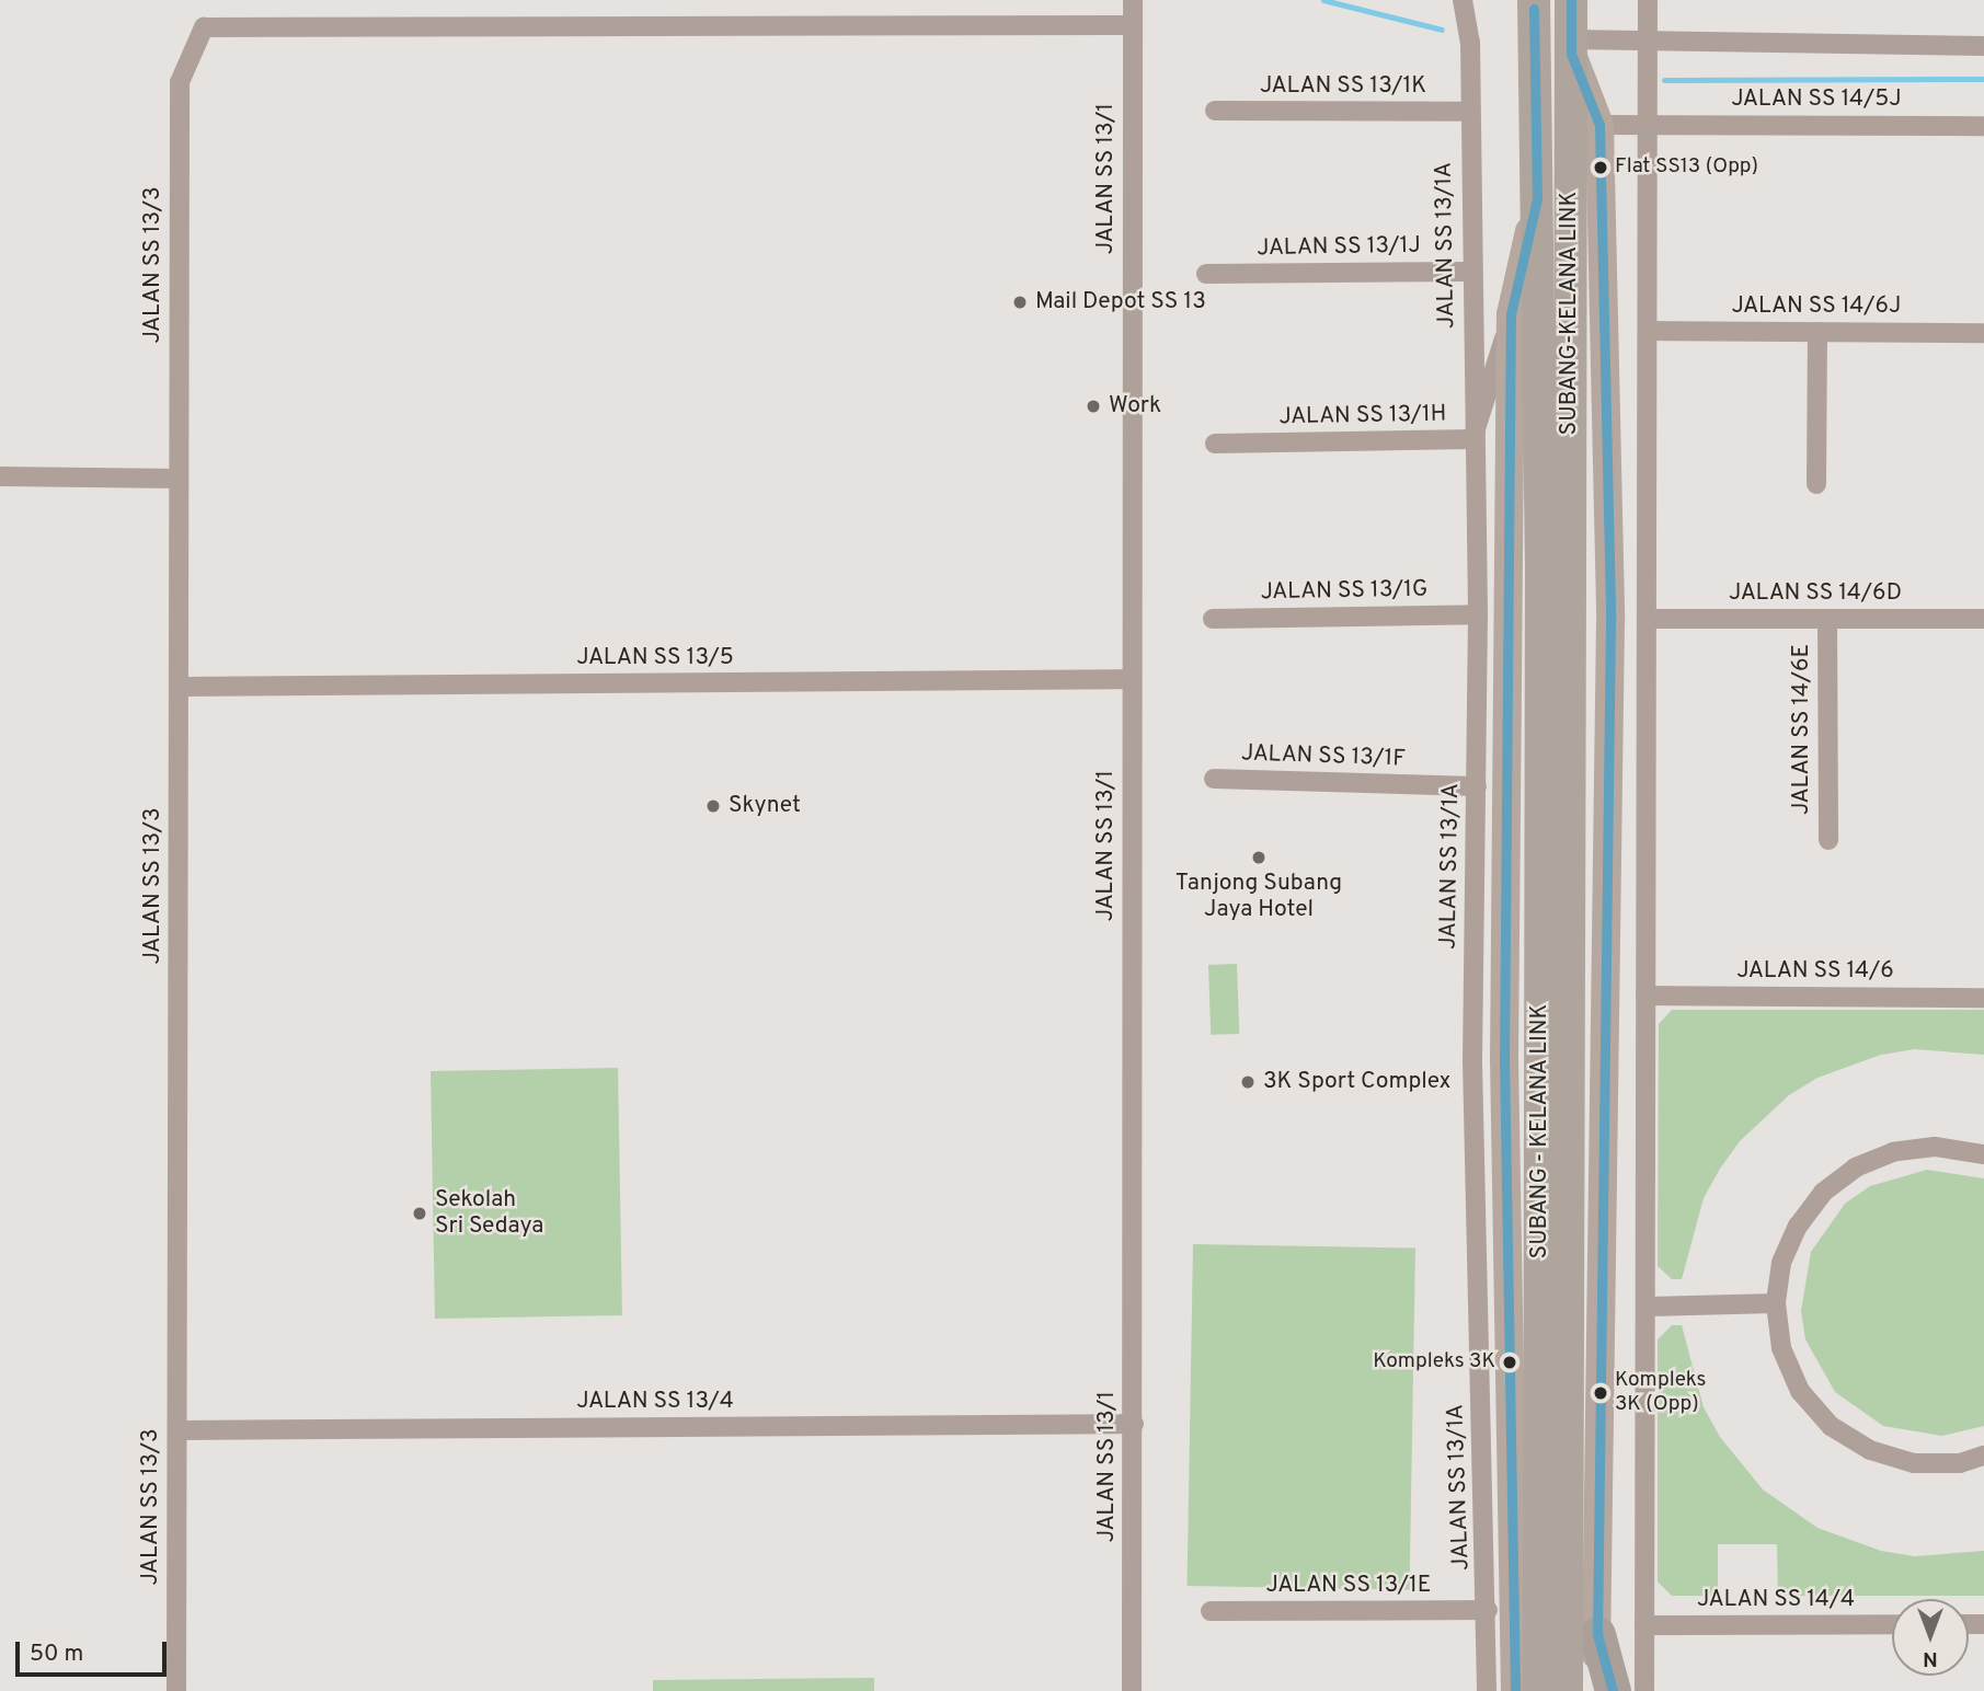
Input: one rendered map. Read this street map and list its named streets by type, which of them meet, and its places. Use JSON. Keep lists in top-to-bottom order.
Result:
{
  "streets": {
    "main road": ["SUBANG-KELANA LINK", "SUBANG - KELANA LINK"],
    "street": [
      "JALAN SS 13/1K",
      "JALAN SS 14/5J",
      "JALAN SS 13/1",
      "JALAN SS 13/1A",
      "JALAN SS 13/1J",
      "JALAN SS 13/3",
      "JALAN SS 14/6J",
      "JALAN SS 13/1H",
      "JALAN SS 13/1G",
      "JALAN SS 14/6D",
      "JALAN SS 13/5",
      "JALAN SS 14/6E",
      "JALAN SS 13/1F",
      "JALAN SS 14/6",
      "JALAN SS 13/4",
      "JALAN SS 13/1E",
      "JALAN SS 14/4"
    ]
  },
  "crossings": [
    ["JALAN SS 13/1K", "JALAN SS 13/1A"],
    ["JALAN SS 13/1", "JALAN SS 13/3"],
    ["JALAN SS 13/1", "JALAN SS 13/5"],
    ["JALAN SS 13/1", "JALAN SS 13/4"],
    ["JALAN SS 13/1A", "JALAN SS 13/1J"],
    ["JALAN SS 13/1A", "JALAN SS 13/1H"],
    ["JALAN SS 13/1A", "JALAN SS 13/1G"],
    ["JALAN SS 13/1A", "JALAN SS 13/1F"],
    ["JALAN SS 13/1A", "JALAN SS 13/1E"],
    ["JALAN SS 13/3", "JALAN SS 13/5"],
    ["JALAN SS 13/3", "JALAN SS 13/4"],
    ["SUBANG-KELANA LINK", "SUBANG - KELANA LINK"],
    ["JALAN SS 14/6D", "JALAN SS 14/6E"]
  ],
  "places": [
    "Flat SS13 (Opp)",
    "Mail Depot SS 13",
    "Work",
    "Skynet",
    "Tanjong Subang Jaya Hotel",
    "3K Sport Complex",
    "Sekolah Sri Sedaya",
    "Kompleks 3K",
    "Kompleks 3K (Opp)"
  ],
  "scale_bar": "50 m",
  "north": "bottom"
}
